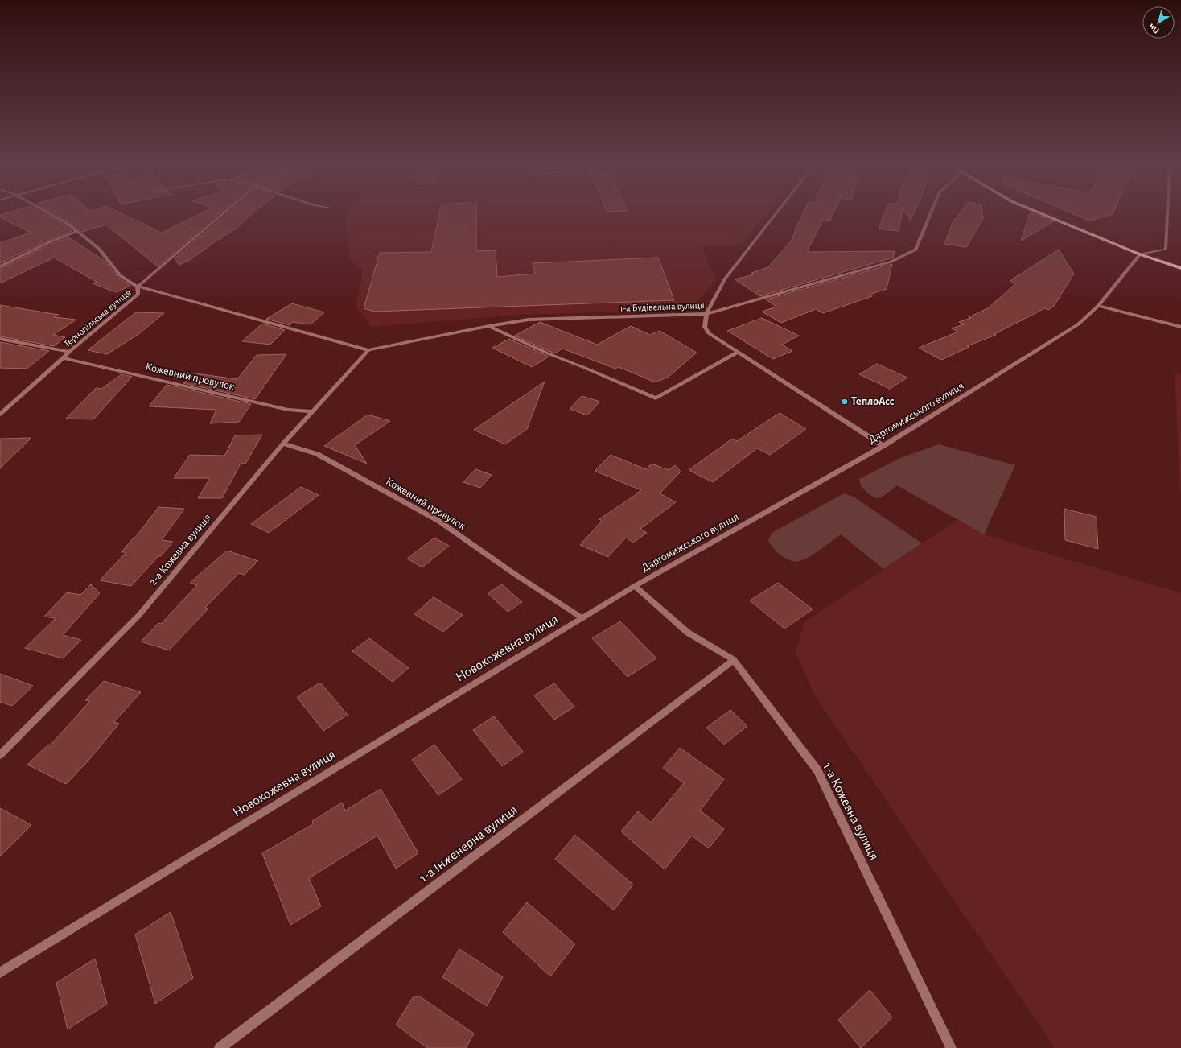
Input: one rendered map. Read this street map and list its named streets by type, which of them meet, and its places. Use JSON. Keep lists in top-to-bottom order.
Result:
{
  "streets": {
    "street": [
      "1-а Будівельна вулиця",
      "Тернопільська вулиця",
      "Кожевний провулок",
      "Даргомижського вулиця",
      "2-а Кожевна вулиця",
      "Новокожевна вулиця",
      "1-а Кожевна вулиця",
      "1-а Інженерна вулиця"
    ]
  },
  "crossings": [
    ["1-а Будівельна вулиця", "2-а Кожевна вулиця"],
    ["Тернопільська вулиця", "Кожевний провулок"],
    ["Кожевний провулок", "Даргомижського вулиця"],
    ["Кожевний провулок", "2-а Кожевна вулиця"],
    ["Кожевний провулок", "Новокожевна вулиця"],
    ["Даргомижського вулиця", "Новокожевна вулиця"],
    ["Даргомижського вулиця", "1-а Кожевна вулиця"],
    ["1-а Кожевна вулиця", "1-а Інженерна вулиця"]
  ],
  "places": ["ТеплоАсс"],
  "north": "bottom left"
}
